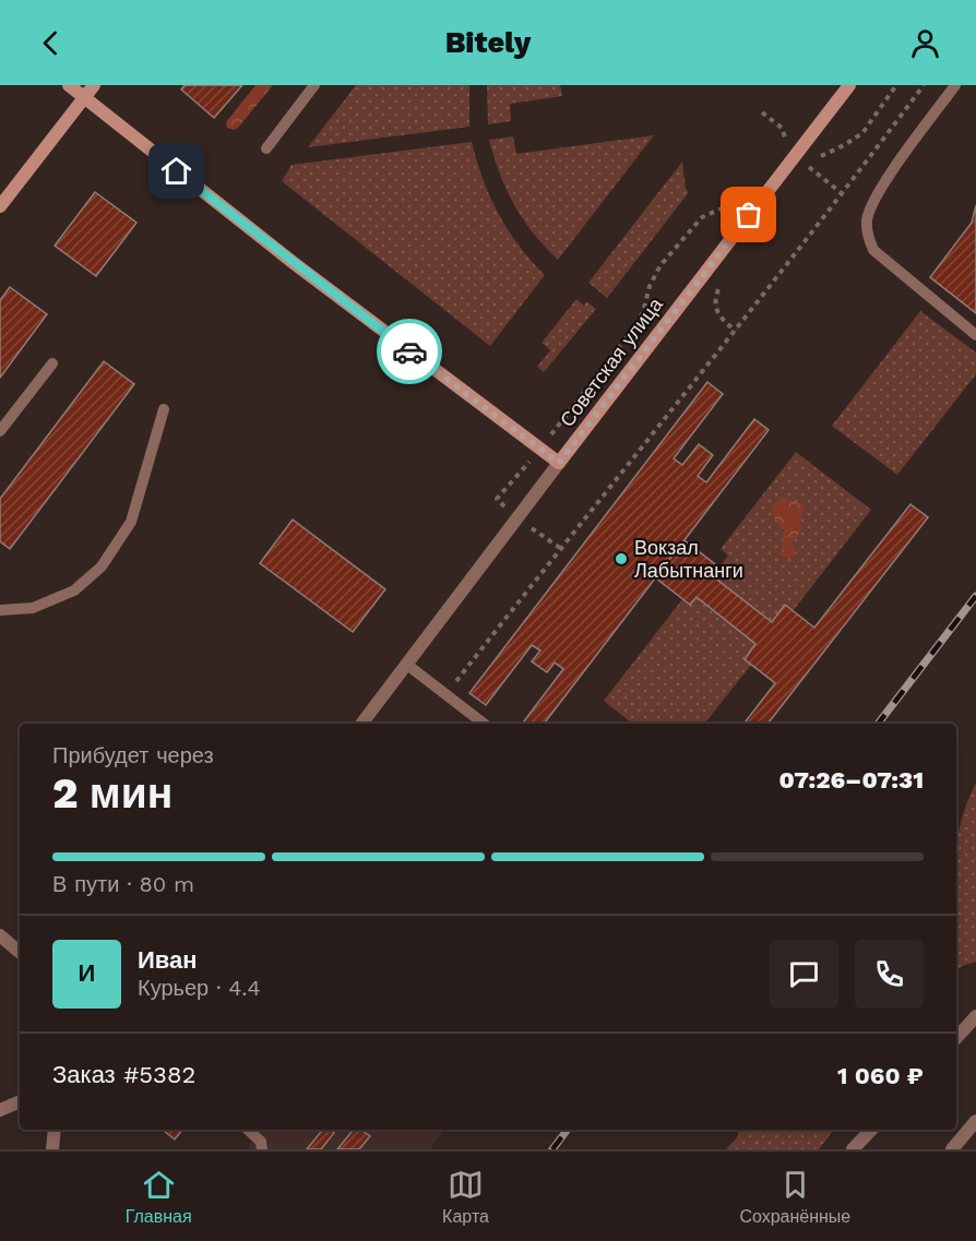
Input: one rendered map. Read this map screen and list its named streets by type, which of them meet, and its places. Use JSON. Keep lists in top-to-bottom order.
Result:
{
  "streets": {
    "main road": ["Советская улица"]
  },
  "places": ["Вокзал Лабытнанги"],
  "page": {
    "header": "Bitely",
    "heading": ["2 мин", "Прибудет через", "07:26–07:31"],
    "panel": [
      "Иван",
      "Курьер · 4.4",
      "Заказ #5382",
      "1 060 ₽"
    ],
    "bar": "В пути · 80 m",
    "round": "И",
    "tabs": ["Главная", "Карта", "Сохранённые"]
  }
}
